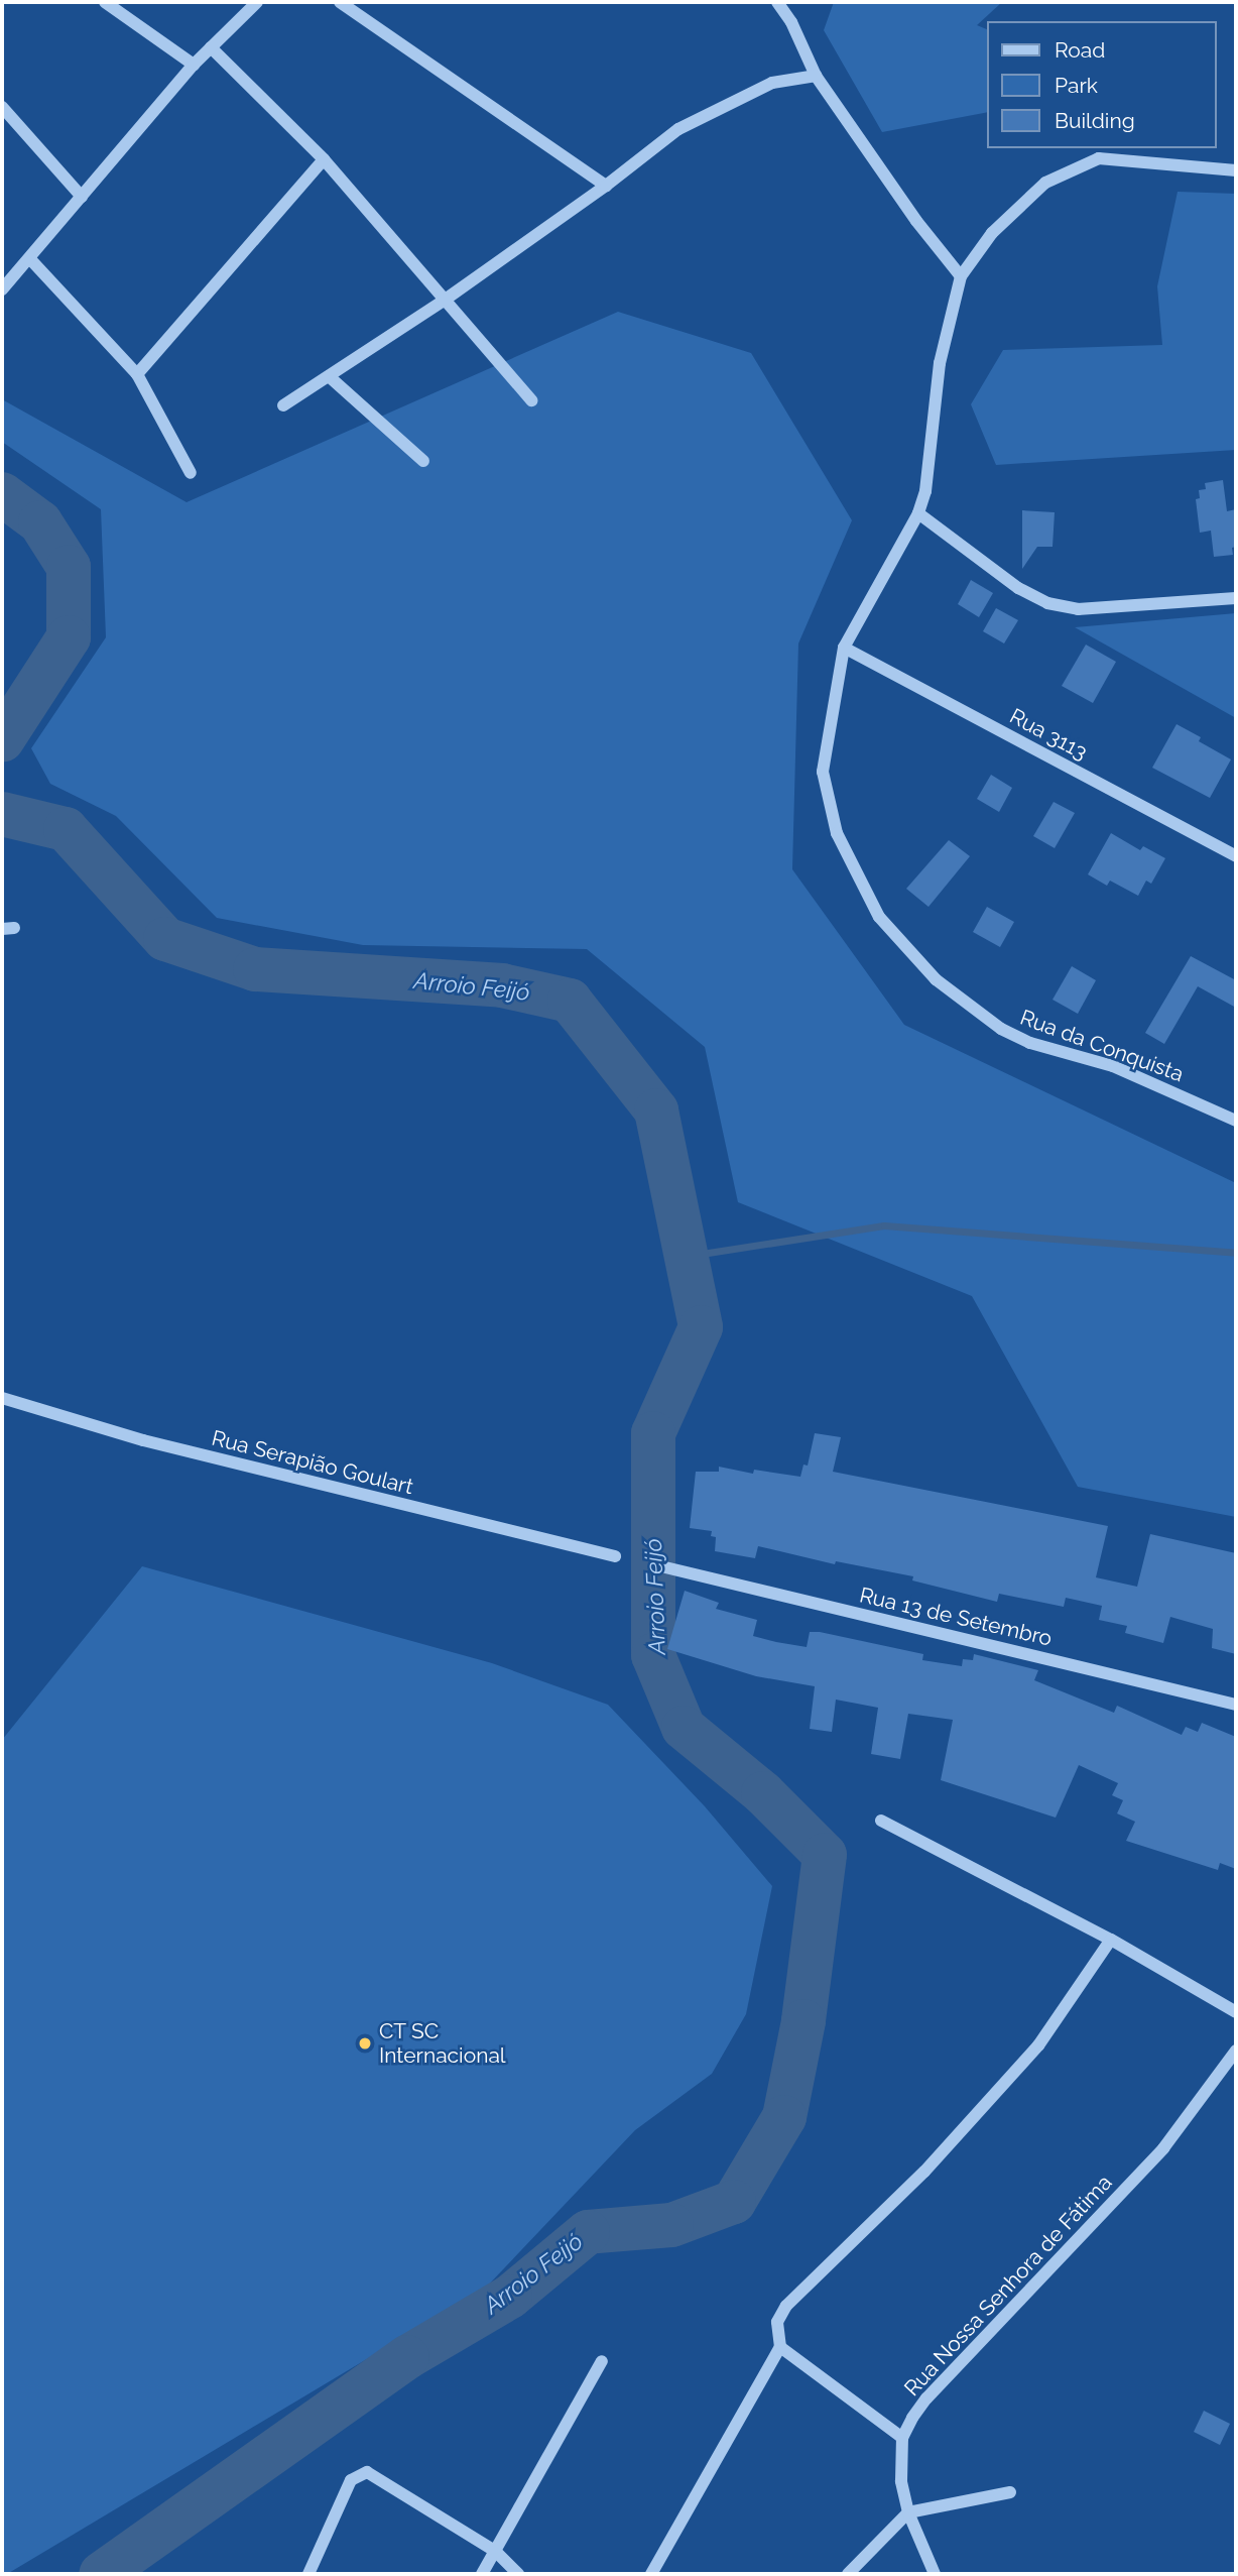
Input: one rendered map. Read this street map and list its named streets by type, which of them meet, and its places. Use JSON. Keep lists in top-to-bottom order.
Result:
{
  "streets": {
    "street": [
      "Rua 3113",
      "Rua da Conquista",
      "Rua Serapião Goulart",
      "Rua 13 de Setembro",
      "Rua Nossa Senhora de Fátima"
    ]
  },
  "crossings": [
    ["Rua 3113", "Rua da Conquista"]
  ],
  "water": ["Arroio Feijó"],
  "places": ["CT SC Internacional"],
  "legend": ["Road", "Park", "Building"]
}
